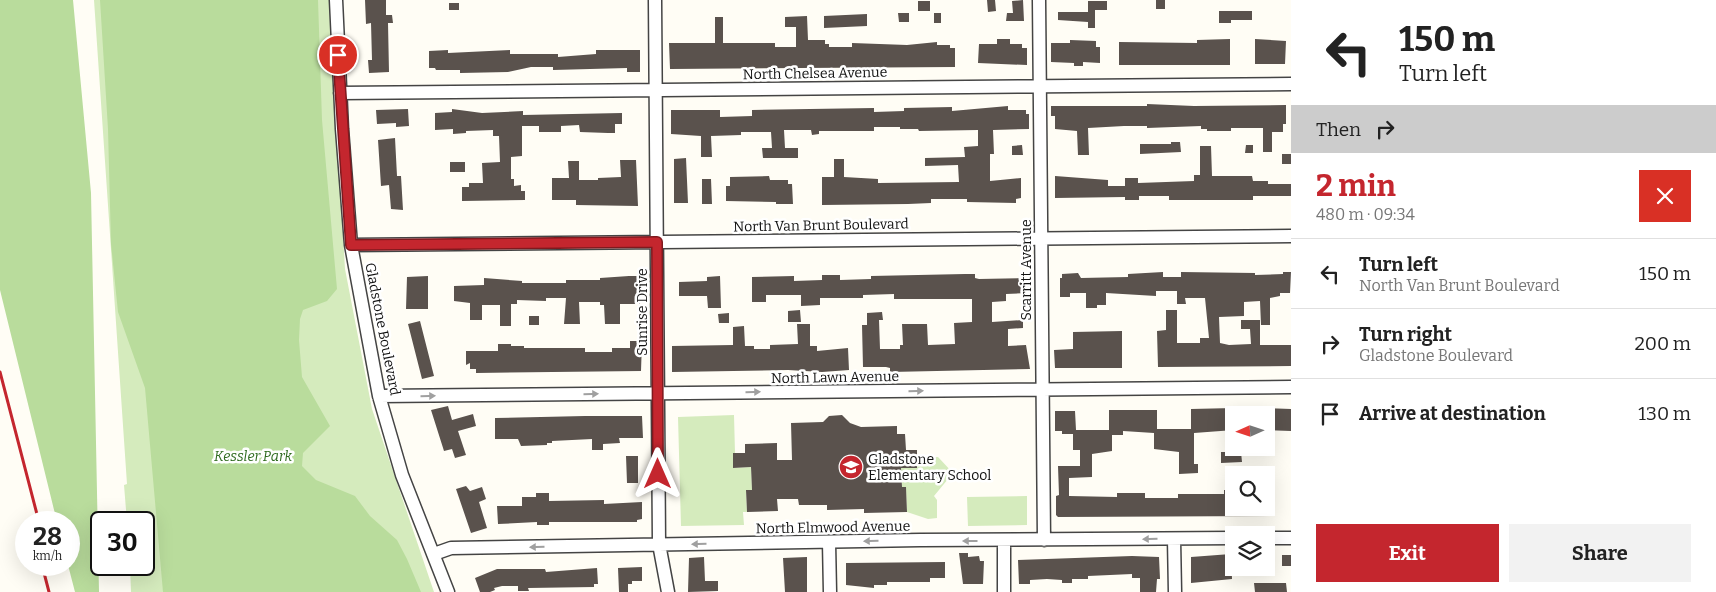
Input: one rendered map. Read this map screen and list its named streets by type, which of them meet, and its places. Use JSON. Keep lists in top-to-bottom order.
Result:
{
  "streets": {
    "street": [
      "North Chelsea Avenue",
      "North Van Brunt Boulevard",
      "Scarritt Avenue",
      "Sunrise Drive",
      "Gladstone Boulevard",
      "North Lawn Avenue",
      "North Elmwood Avenue"
    ]
  },
  "crossings": [
    ["North Chelsea Avenue", "Scarritt Avenue"],
    ["North Chelsea Avenue", "Sunrise Drive"],
    ["North Chelsea Avenue", "Gladstone Boulevard"],
    ["North Van Brunt Boulevard", "Scarritt Avenue"],
    ["North Van Brunt Boulevard", "Sunrise Drive"],
    ["North Van Brunt Boulevard", "Gladstone Boulevard"],
    ["Scarritt Avenue", "North Lawn Avenue"],
    ["Scarritt Avenue", "North Elmwood Avenue"],
    ["Sunrise Drive", "North Lawn Avenue"],
    ["Sunrise Drive", "North Elmwood Avenue"],
    ["Gladstone Boulevard", "North Lawn Avenue"],
    ["Gladstone Boulevard", "North Elmwood Avenue"]
  ],
  "one_way": ["North Lawn Avenue", "North Elmwood Avenue"],
  "parks": ["Kessler Park"],
  "places": {
    "school or university": ["Gladstone Elementary School"]
  },
  "north": "left",
  "page": {
    "turn": ["150 m", "Turn left"],
    "then": "Then",
    "heading": ["2 min", "480 m · 09:34"],
    "list": [
      {
        "name": "Turn left",
        "note": "North Van Brunt Boulevard",
        "value": "150 m"
      },
      {
        "name": "Turn right",
        "note": "Gladstone Boulevard",
        "value": "200 m"
      },
      {
        "name": "Arrive at destination",
        "value": "130 m"
      }
    ],
    "speed": "28 km/h",
    "limit": "30",
    "buttons": ["Exit", "Share"]
  }
}
